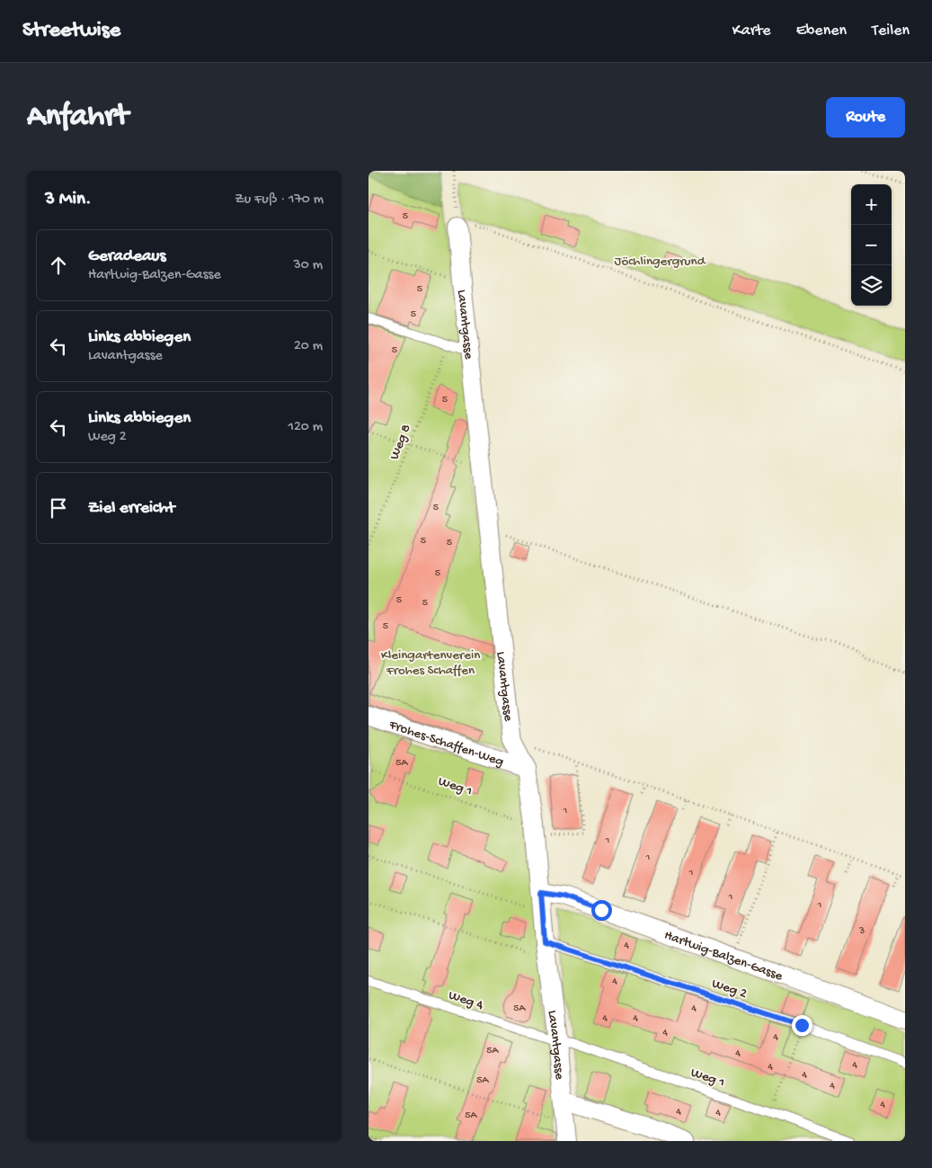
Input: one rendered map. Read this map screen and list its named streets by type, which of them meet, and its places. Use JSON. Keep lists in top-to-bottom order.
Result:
{
  "streets": {
    "street": ["Lavantgasse", "Frohes-Schaffen-Weg", "Hartwig-Balzen-Gasse"],
    "lane": ["Weg 1", "Weg 2", "Weg 4"],
    "path": ["Weg 8"]
  },
  "crossings": [
    ["Lavantgasse", "Frohes-Schaffen-Weg"],
    ["Lavantgasse", "Weg 1"],
    ["Lavantgasse", "Hartwig-Balzen-Gasse"],
    ["Lavantgasse", "Weg 2"],
    ["Lavantgasse", "Weg 4"],
    ["Weg 1", "Weg 4"]
  ],
  "parks": ["Jöchlingergrund", "Kleingartenverein Frohes Schaffen"],
  "house_numbers": [
    "5",
    "5",
    "5",
    "5",
    "5",
    "5",
    "5",
    "5",
    "5",
    "5",
    "5",
    "5",
    "5A",
    "1",
    "1",
    "1",
    "1",
    "1",
    "1",
    "3",
    "4",
    "4",
    "5A",
    "4",
    "4",
    "4",
    "4",
    "4",
    "5A",
    "4",
    "4",
    "4",
    "4",
    "5A",
    "4",
    "4",
    "4",
    "4",
    "5A"
  ],
  "page": {
    "header": "Streetwise",
    "nav": ["Karte", "Ebenen", "Teilen"],
    "buttons": "Route",
    "title": "Anfahrt",
    "heading": ["3 Min.", "Zu Fuß · 170 m"],
    "map_buttons": ["+", "−"],
    "list": [
      ["Geradeaus", "Hartwig-Balzen-Gasse", "30 m"],
      ["Links abbiegen", "Lavantgasse", "20 m"],
      ["Links abbiegen", "Weg 2", "120 m"],
      "Ziel erreicht"
    ]
  }
}
